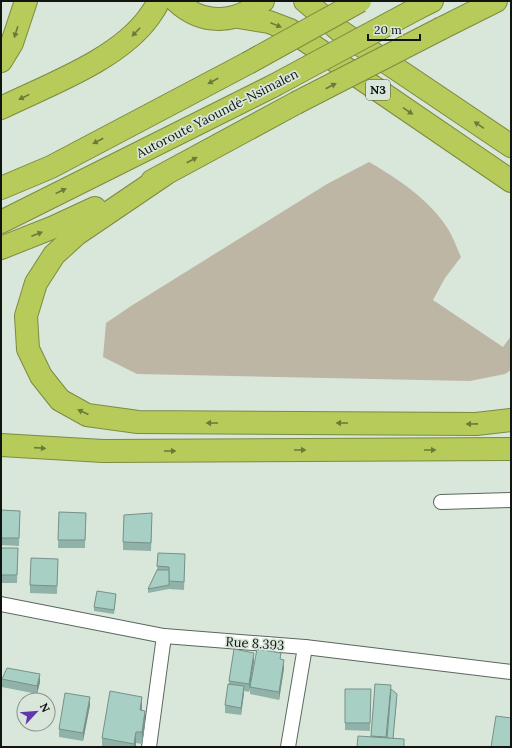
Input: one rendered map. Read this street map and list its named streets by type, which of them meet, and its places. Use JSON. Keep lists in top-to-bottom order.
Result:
{
  "streets": {
    "highway": ["N3", "Autoroute Yaoundé-Nsimalen"],
    "street": ["Rue 8.393"]
  },
  "scale_bar": "20 m",
  "north": "top right"
}
